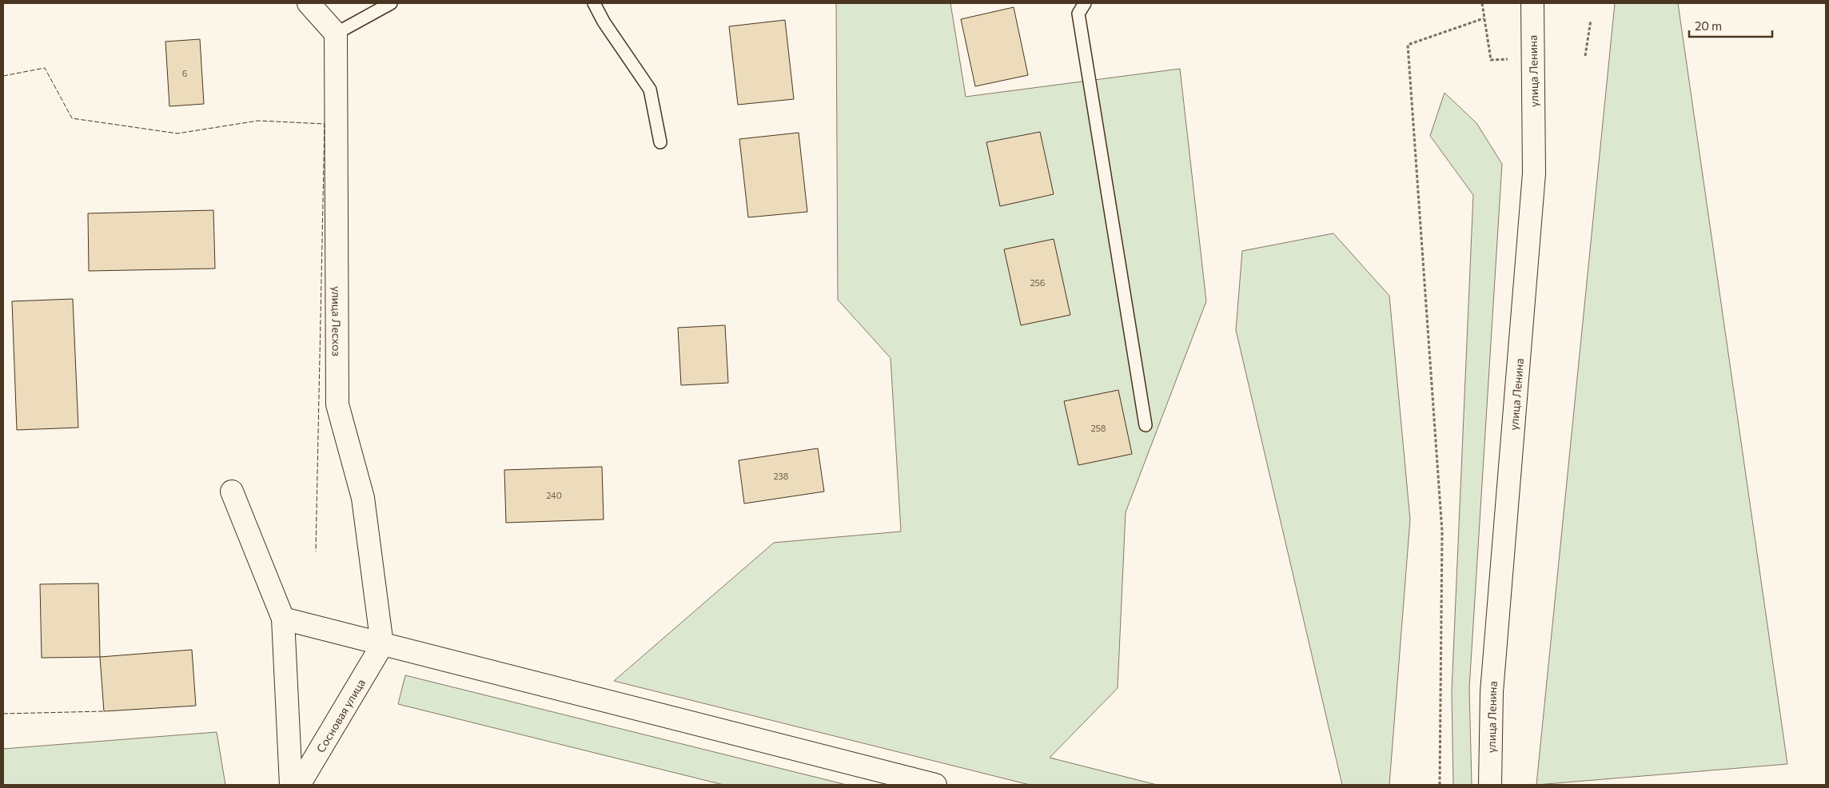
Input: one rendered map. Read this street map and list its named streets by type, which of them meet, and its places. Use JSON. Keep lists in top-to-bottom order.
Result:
{
  "streets": {
    "street": ["улица Ленина", "улица Лесхоз", "Сосновая улица"]
  },
  "crossings": [
    ["улица Лесхоз", "Сосновая улица"]
  ],
  "house_numbers": [
    "6",
    "256",
    "258",
    "238",
    "240"
  ],
  "scale_bar": "20 m"
}
